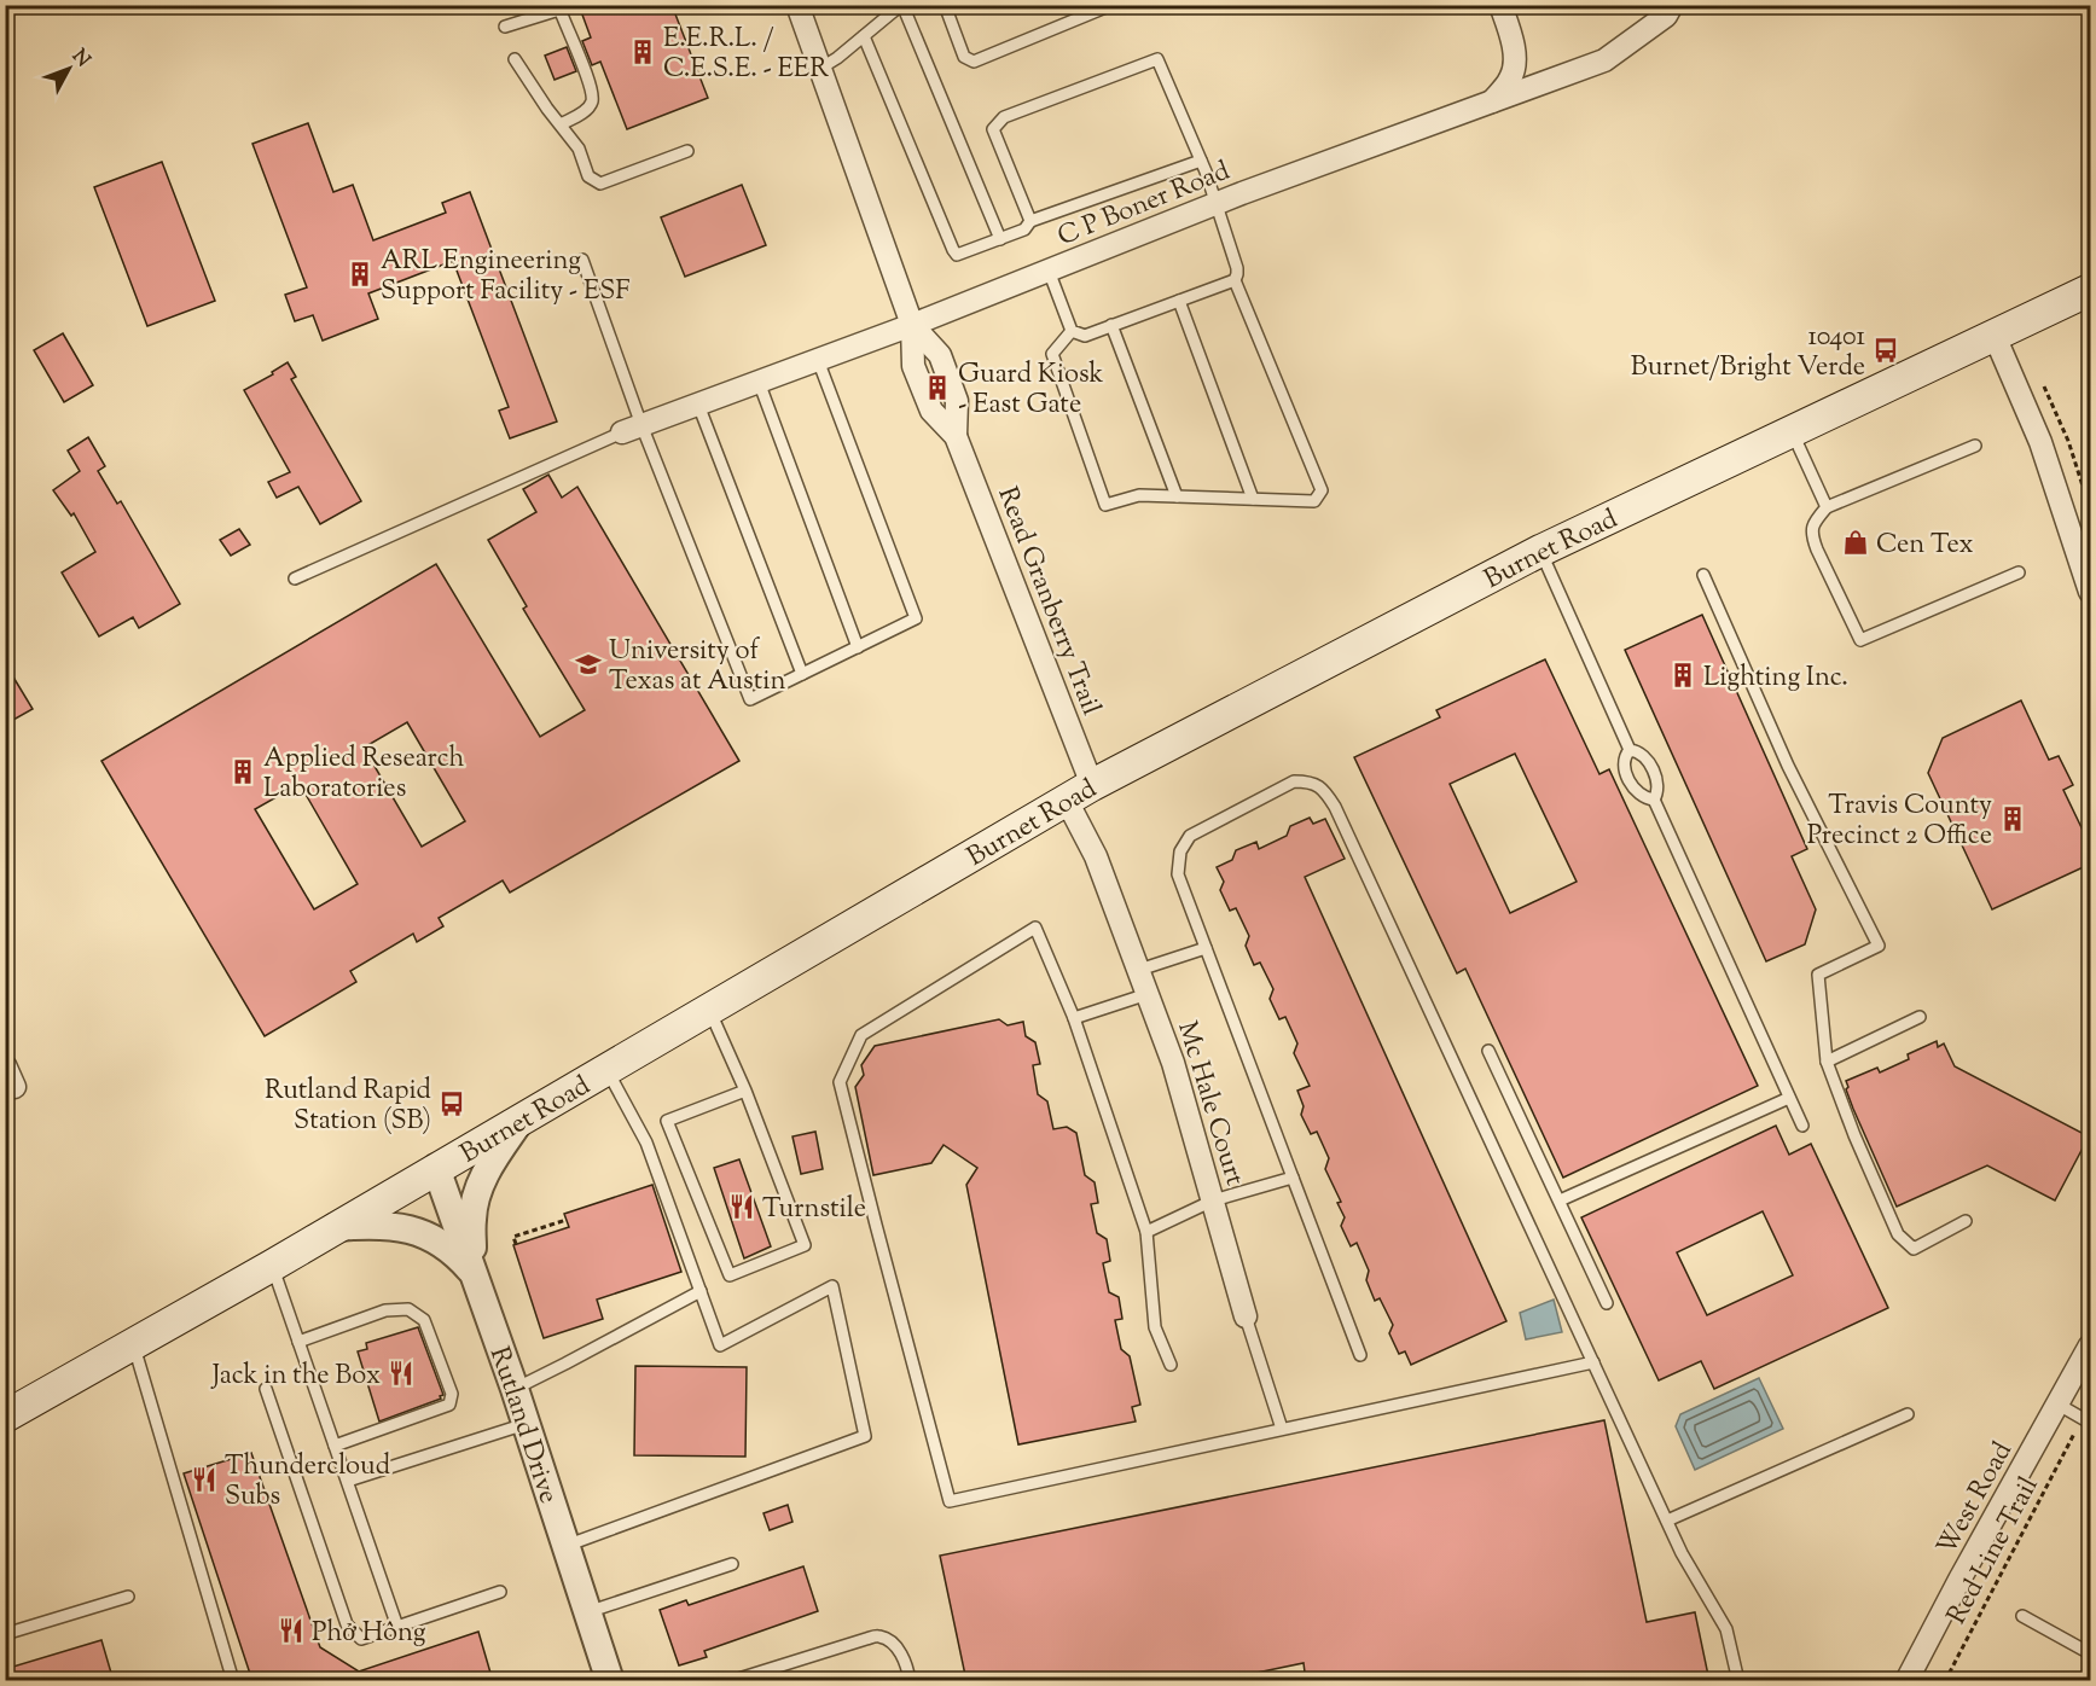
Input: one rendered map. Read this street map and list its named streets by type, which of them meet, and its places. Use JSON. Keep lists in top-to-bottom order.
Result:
{
  "streets": {
    "main road": ["Burnet Road"],
    "street": [
      "C P Boner Road",
      "Read Granberry Trail",
      "Mc Hale Court",
      "Rutland Drive",
      "West Road"
    ],
    "path": ["Red Line Trail"]
  },
  "crossings": [
    ["C P Boner Road", "Read Granberry Trail"],
    ["Burnet Road", "Read Granberry Trail"],
    ["Burnet Road", "Mc Hale Court"],
    ["Burnet Road", "Rutland Drive"],
    ["Read Granberry Trail", "Mc Hale Court"]
  ],
  "places": {
    "building": [
      "E.E.R.L. / C.E.S.E. - EER",
      "ARL Engineering Support Facility - ESF",
      "Guard Kiosk - East Gate",
      "Lighting Inc.",
      "Applied Research Laboratories",
      "Travis County Precinct 2 Office"
    ],
    "bus stop": ["10401 Burnet/Bright Verde", "Rutland Rapid Station (SB)"],
    "shop": ["Cen Tex"],
    "school or university": ["University of Texas at Austin"],
    "restaurant": [
      "Turnstile",
      "Jack in the Box",
      "Thundercloud Subs",
      "Phở Hồng"
    ]
  },
  "north": "top right"
}
